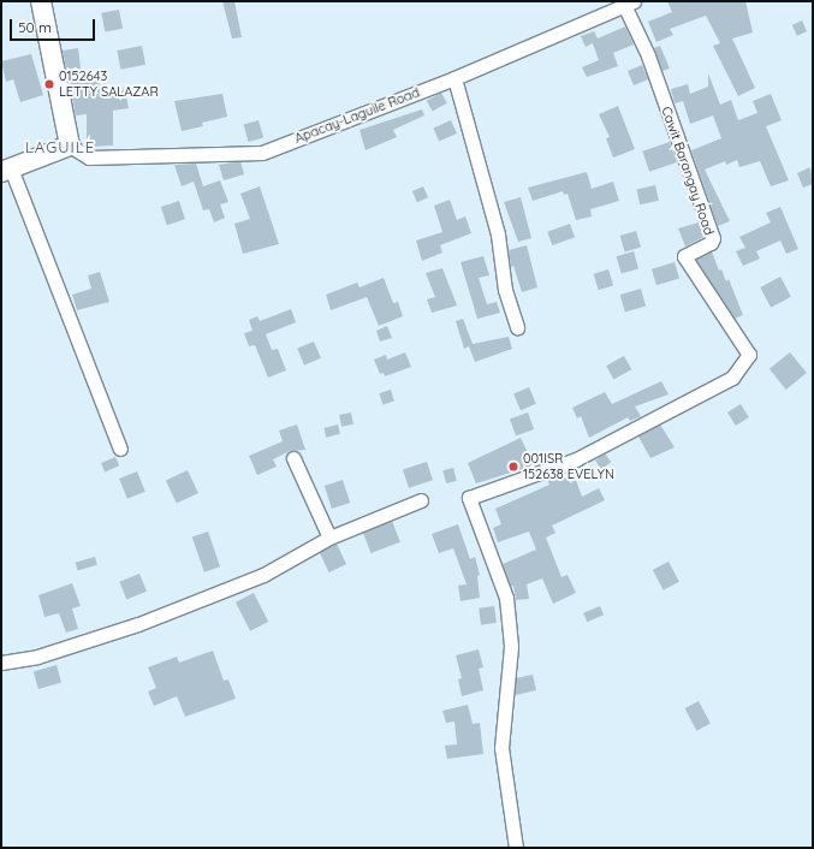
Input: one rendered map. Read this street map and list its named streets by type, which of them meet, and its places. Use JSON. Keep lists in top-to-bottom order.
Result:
{
  "streets": {
    "street": ["Apacay-Laguile Road", "Cawit Barangay Road"]
  },
  "crossings": [
    ["Apacay-Laguile Road", "Cawit Barangay Road"]
  ],
  "districts": ["LAGUILE"],
  "places": ["0152643 LETTY SALAZAR", "001ISR 152638 EVELYN"],
  "scale_bar": "50 m"
}
